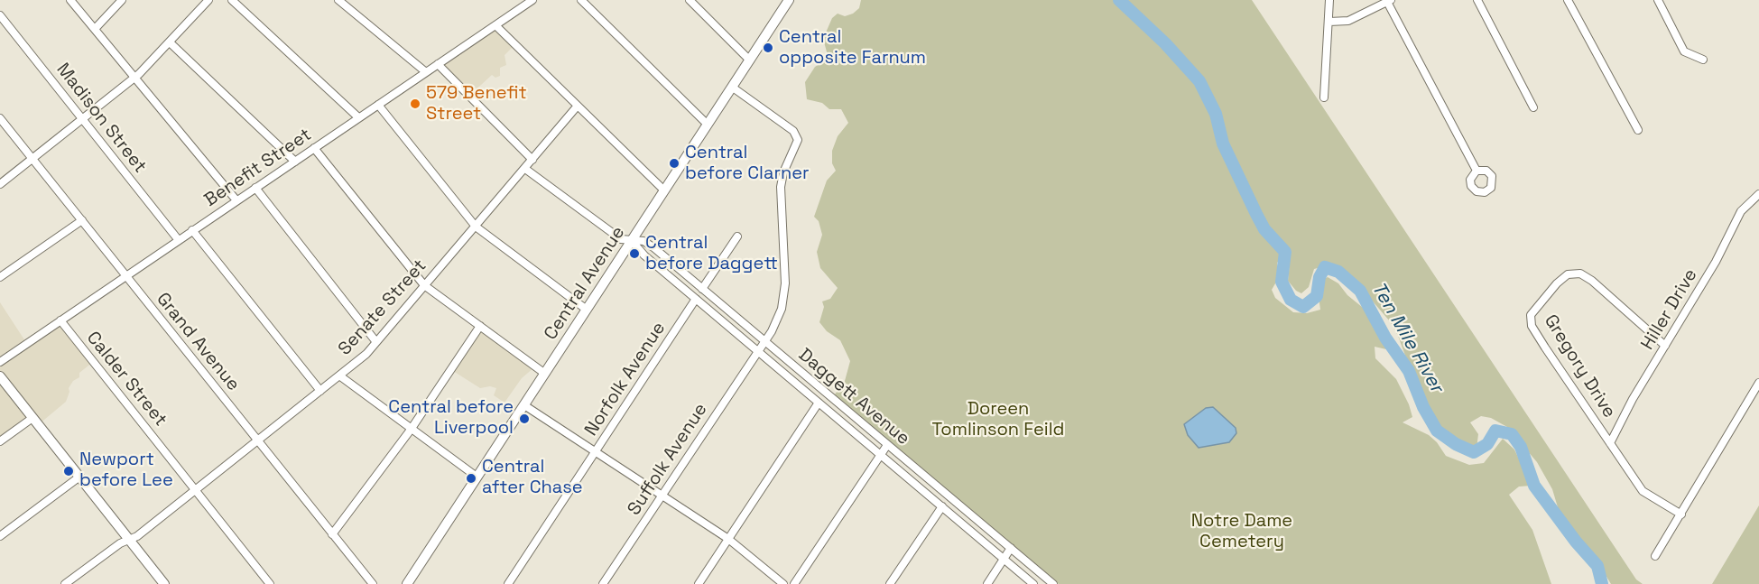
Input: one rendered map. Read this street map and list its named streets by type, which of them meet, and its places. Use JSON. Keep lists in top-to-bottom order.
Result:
{
  "streets": {
    "main road": ["Central Avenue"],
    "street": [
      "Madison Street",
      "Benefit Street",
      "Senate Street",
      "Hiller Drive",
      "Grand Avenue",
      "Gregory Drive",
      "Calder Street",
      "Norfolk Avenue",
      "Daggett Avenue",
      "Suffolk Avenue"
    ]
  },
  "crossings": [
    ["Madison Street", "Benefit Street"],
    ["Benefit Street", "Grand Avenue"],
    ["Benefit Street", "Calder Street"],
    ["Central Avenue", "Daggett Avenue"],
    ["Central Avenue", "Suffolk Avenue"],
    ["Senate Street", "Grand Avenue"],
    ["Senate Street", "Calder Street"],
    ["Senate Street", "Daggett Avenue"],
    ["Hiller Drive", "Gregory Drive"],
    ["Norfolk Avenue", "Daggett Avenue"],
    ["Daggett Avenue", "Suffolk Avenue"]
  ],
  "water": ["Ten Mile River"],
  "parks": ["Doreen Tomlinson Feild", "Notre Dame Cemetery"],
  "places": [
    "Central opposite Farnum",
    "579 Benefit Street",
    "Central before Clarner",
    "Central before Daggett",
    "Central before Liverpool",
    "Newport before Lee",
    "Central after Chase"
  ]
}
